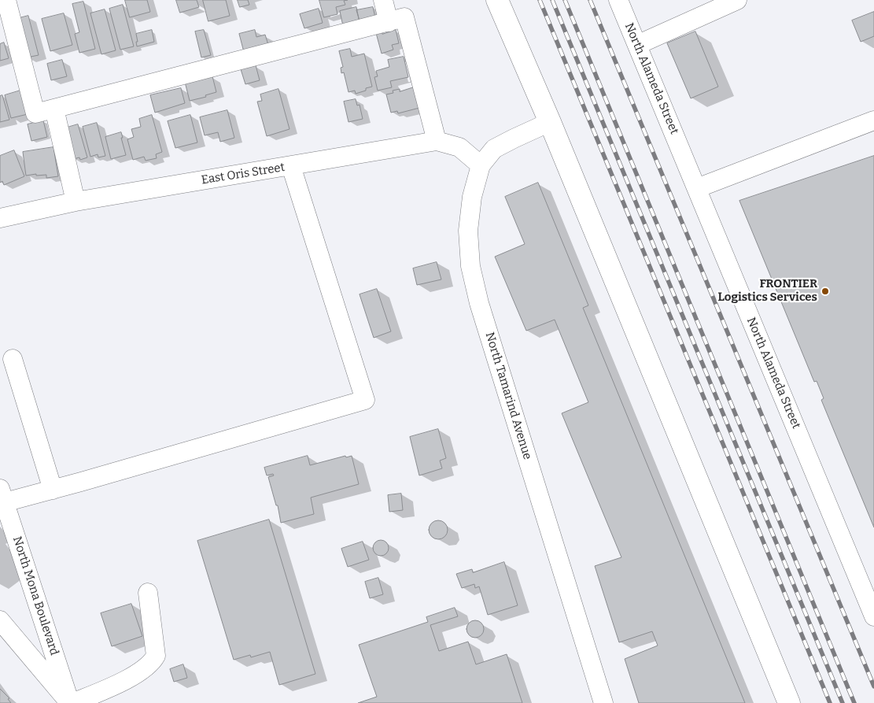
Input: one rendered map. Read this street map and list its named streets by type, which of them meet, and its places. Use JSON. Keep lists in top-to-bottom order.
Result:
{
  "streets": {
    "street": [
      "North Alameda Street",
      "East Oris Street",
      "North Tamarind Avenue",
      "North Mona Boulevard"
    ]
  },
  "crossings": [
    ["East Oris Street", "North Tamarind Avenue"]
  ],
  "places": ["FRONTIER Logistics Services"]
}
